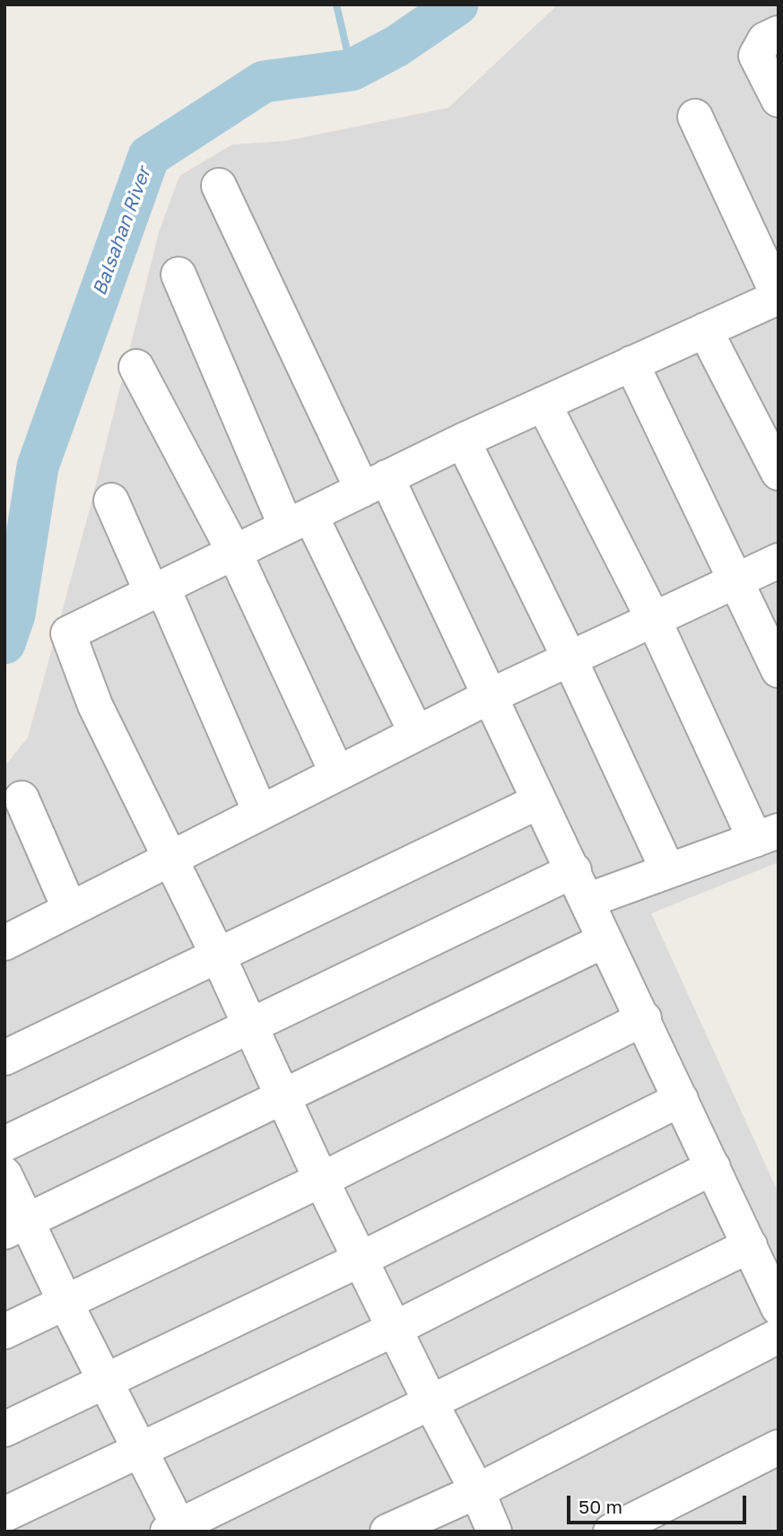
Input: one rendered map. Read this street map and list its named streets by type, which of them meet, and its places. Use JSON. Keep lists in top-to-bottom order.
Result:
{
  "water": ["Balsahan River"],
  "scale_bar": "50 m"
}
